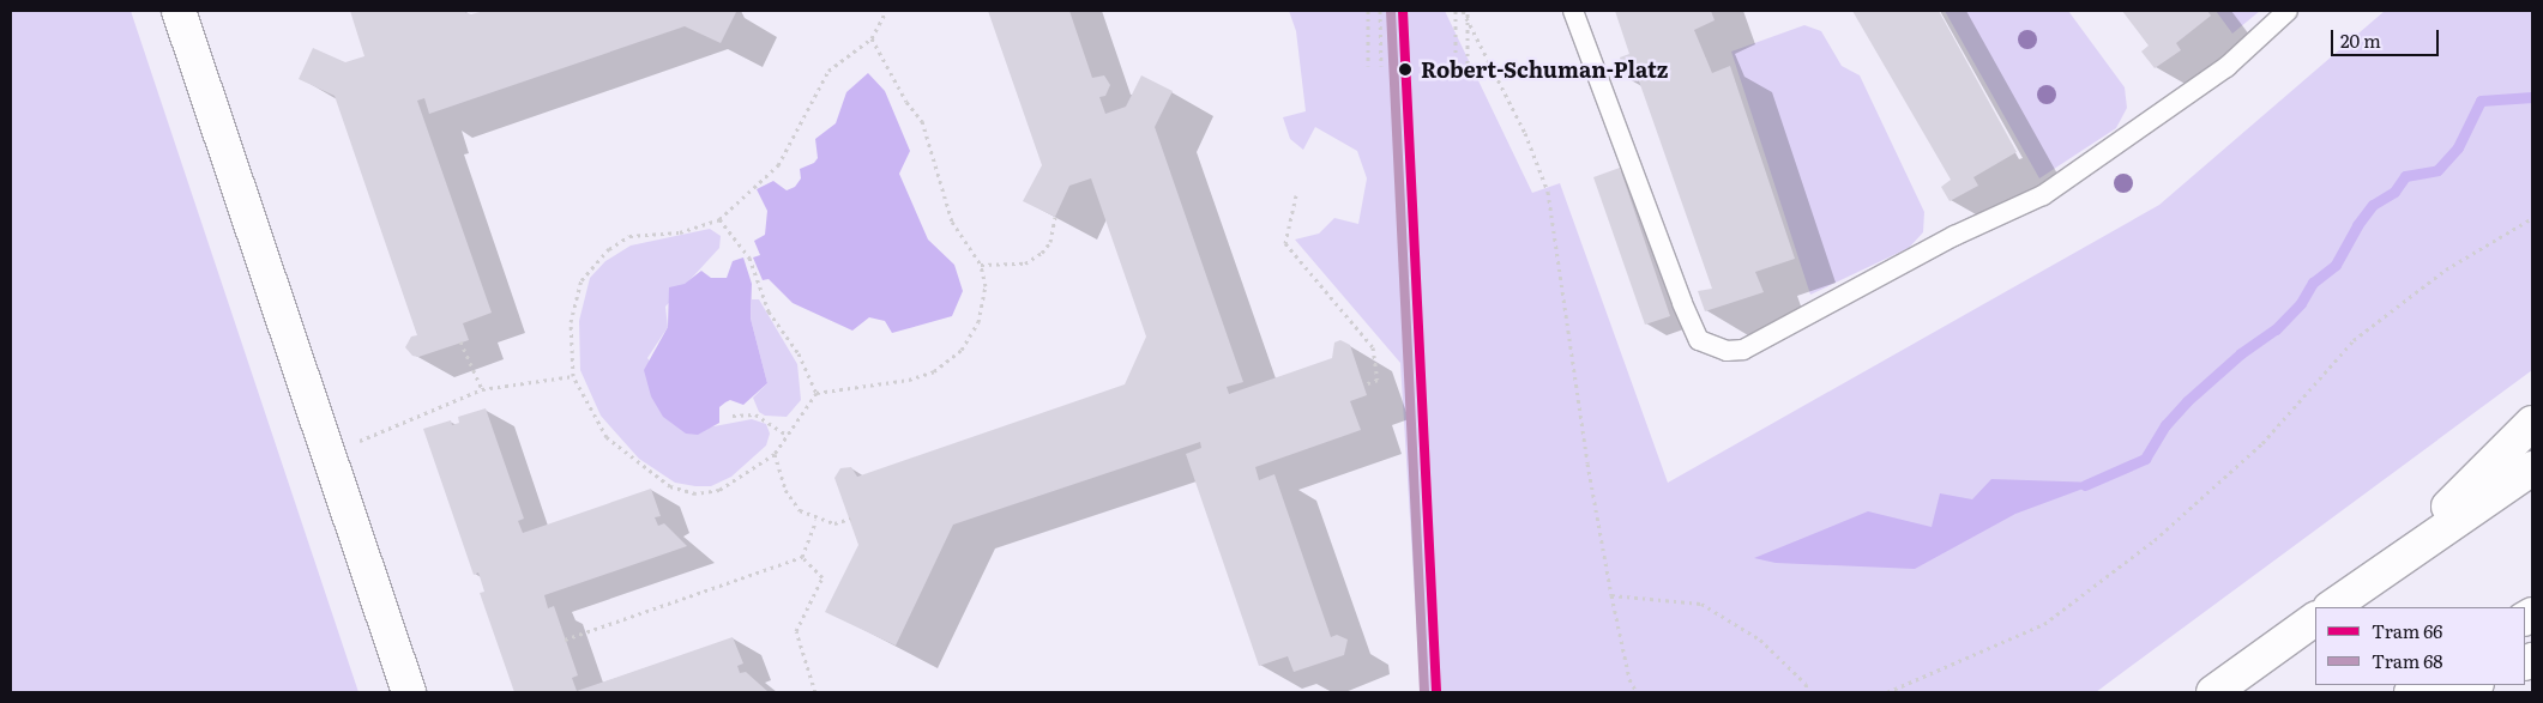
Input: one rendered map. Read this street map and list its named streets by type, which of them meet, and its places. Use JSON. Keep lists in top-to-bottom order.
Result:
{
  "places": ["Robert-Schuman-Platz"],
  "lines": ["tram line 66", "tram line 68"],
  "legend": ["Tram 66", "Tram 68"],
  "scale_bar": "20 m"
}
